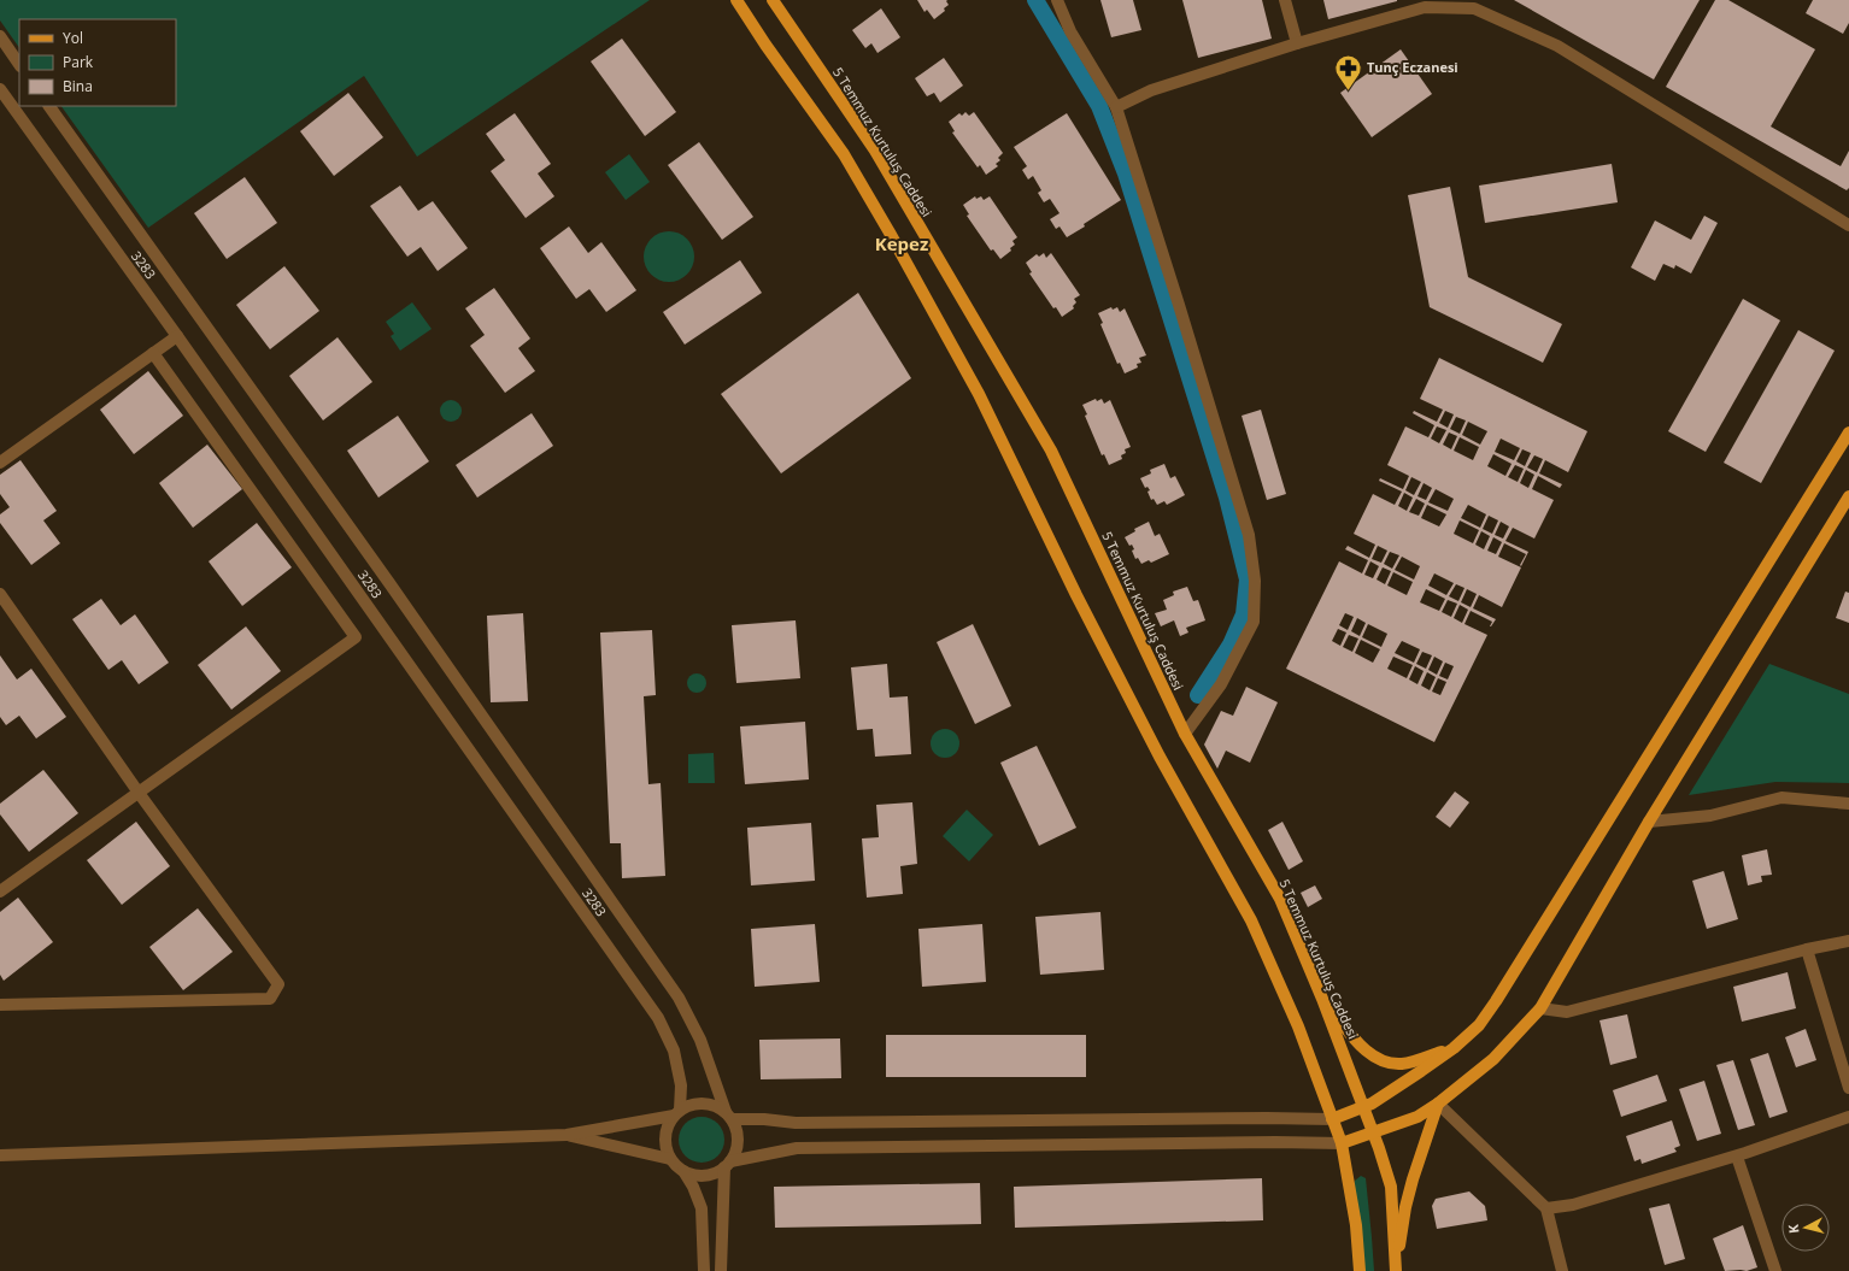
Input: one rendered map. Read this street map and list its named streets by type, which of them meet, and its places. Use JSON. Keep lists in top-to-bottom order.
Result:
{
  "streets": {
    "main road": ["5 Temmuz Kurtuluş Caddesi"],
    "street": ["3283"]
  },
  "districts": ["Kepez"],
  "places": {
    "pharmacy": ["Tunç Eczanesi"]
  },
  "legend": ["Yol", "Park", "Bina"],
  "north": "left"
}
